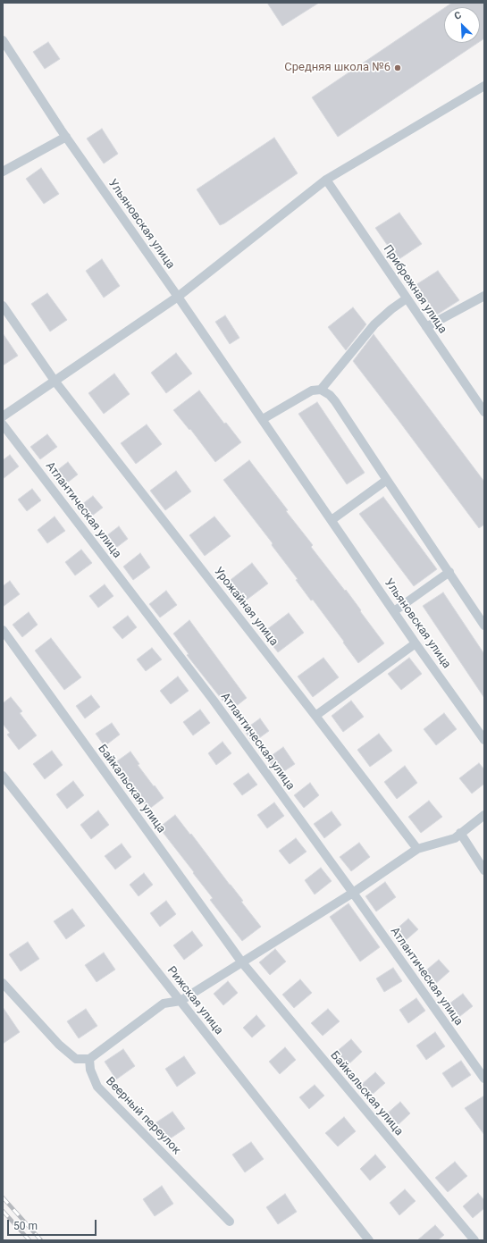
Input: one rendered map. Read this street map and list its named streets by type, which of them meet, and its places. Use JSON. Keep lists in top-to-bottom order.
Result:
{
  "streets": {
    "street": [
      "Ульяновская улица",
      "Прибрежная улица",
      "Атлантическая улица",
      "Урожайная улица",
      "Байкальская улица",
      "Рижская улица",
      "Веерный переулок"
    ]
  },
  "places": ["Средняя школа №6"],
  "scale_bar": "50 m",
  "north": "top left"
}
